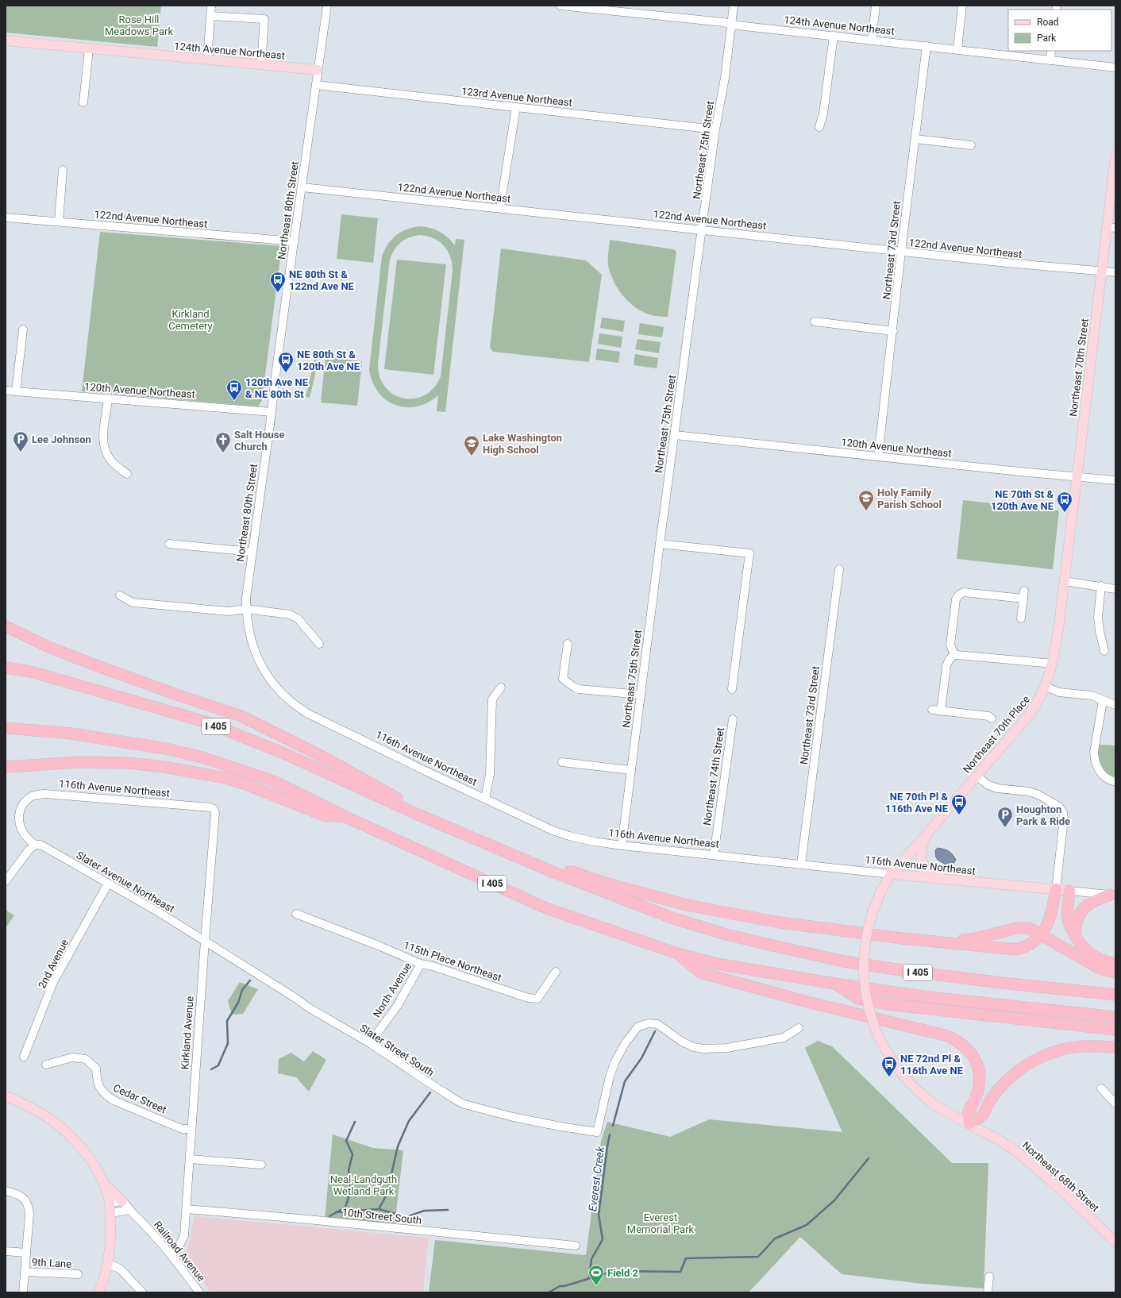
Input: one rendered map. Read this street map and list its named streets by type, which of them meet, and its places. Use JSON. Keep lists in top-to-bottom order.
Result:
{
  "streets": {
    "highway": ["I 405"],
    "main road": [
      "124th Avenue Northeast",
      "Northeast 70th Street",
      "Northeast 70th Place",
      "116th Avenue Northeast",
      "Northeast 68th Street"
    ],
    "street": [
      "123rd Avenue Northeast",
      "Northeast 75th Street",
      "122nd Avenue Northeast",
      "Northeast 80th Street",
      "Northeast 73rd Street",
      "120th Avenue Northeast",
      "Northeast 74th Street",
      "Slater Avenue Northeast",
      "115th Place Northeast",
      "2nd Avenue",
      "North Avenue",
      "Kirkland Avenue",
      "Slater Street South",
      "Cedar Street",
      "10th Street South",
      "Railroad Avenue",
      "9th Lane"
    ]
  },
  "crossings": [
    ["124th Avenue Northeast", "Northeast 75th Street"],
    ["124th Avenue Northeast", "Northeast 80th Street"],
    ["124th Avenue Northeast", "Northeast 73rd Street"],
    ["123rd Avenue Northeast", "Northeast 75th Street"],
    ["123rd Avenue Northeast", "Northeast 80th Street"],
    ["Northeast 75th Street", "122nd Avenue Northeast"],
    ["Northeast 75th Street", "120th Avenue Northeast"],
    ["Northeast 75th Street", "116th Avenue Northeast"],
    ["122nd Avenue Northeast", "Northeast 80th Street"],
    ["122nd Avenue Northeast", "Northeast 73rd Street"],
    ["122nd Avenue Northeast", "Northeast 70th Street"],
    ["Northeast 80th Street", "120th Avenue Northeast"],
    ["Northeast 80th Street", "116th Avenue Northeast"],
    ["Northeast 73rd Street", "120th Avenue Northeast"],
    ["Northeast 73rd Street", "116th Avenue Northeast"],
    ["Northeast 70th Street", "120th Avenue Northeast"],
    ["Northeast 70th Street", "Northeast 70th Place"],
    ["Northeast 70th Place", "116th Avenue Northeast"],
    ["Northeast 70th Place", "Northeast 68th Street"],
    ["116th Avenue Northeast", "Northeast 74th Street"],
    ["116th Avenue Northeast", "Slater Avenue Northeast"],
    ["116th Avenue Northeast", "Kirkland Avenue"],
    ["Slater Avenue Northeast", "2nd Avenue"],
    ["Slater Avenue Northeast", "Kirkland Avenue"],
    ["Slater Avenue Northeast", "Slater Street South"],
    ["115th Place Northeast", "North Avenue"],
    ["North Avenue", "Slater Street South"],
    ["Kirkland Avenue", "Slater Street South"],
    ["Kirkland Avenue", "Cedar Street"],
    ["Kirkland Avenue", "10th Street South"],
    ["Kirkland Avenue", "Railroad Avenue"]
  ],
  "water": ["Everest Creek"],
  "parks": [
    "Rose Hill Meadows Park",
    "Kirkland Cemetery",
    "Neal-Landguth Wetland Park",
    "Everest Memorial Park"
  ],
  "places": {
    "bus stop": [
      "NE 80th St & 122nd Ave NE",
      "NE 80th St & 120th Ave NE",
      "120th Ave NE & NE 80th St",
      "NE 70th St & 120th Ave NE",
      "NE 70th Pl & 116th Ave NE",
      "NE 72nd Pl & 116th Ave NE"
    ],
    "parking": ["Lee Johnson", "Houghton Park & Ride"],
    "church": ["Salt House Church"],
    "school or university": ["Lake Washington High School", "Holy Family Parish School"],
    "sports": ["Field 2"]
  },
  "legend": ["Road", "Park"]
}
